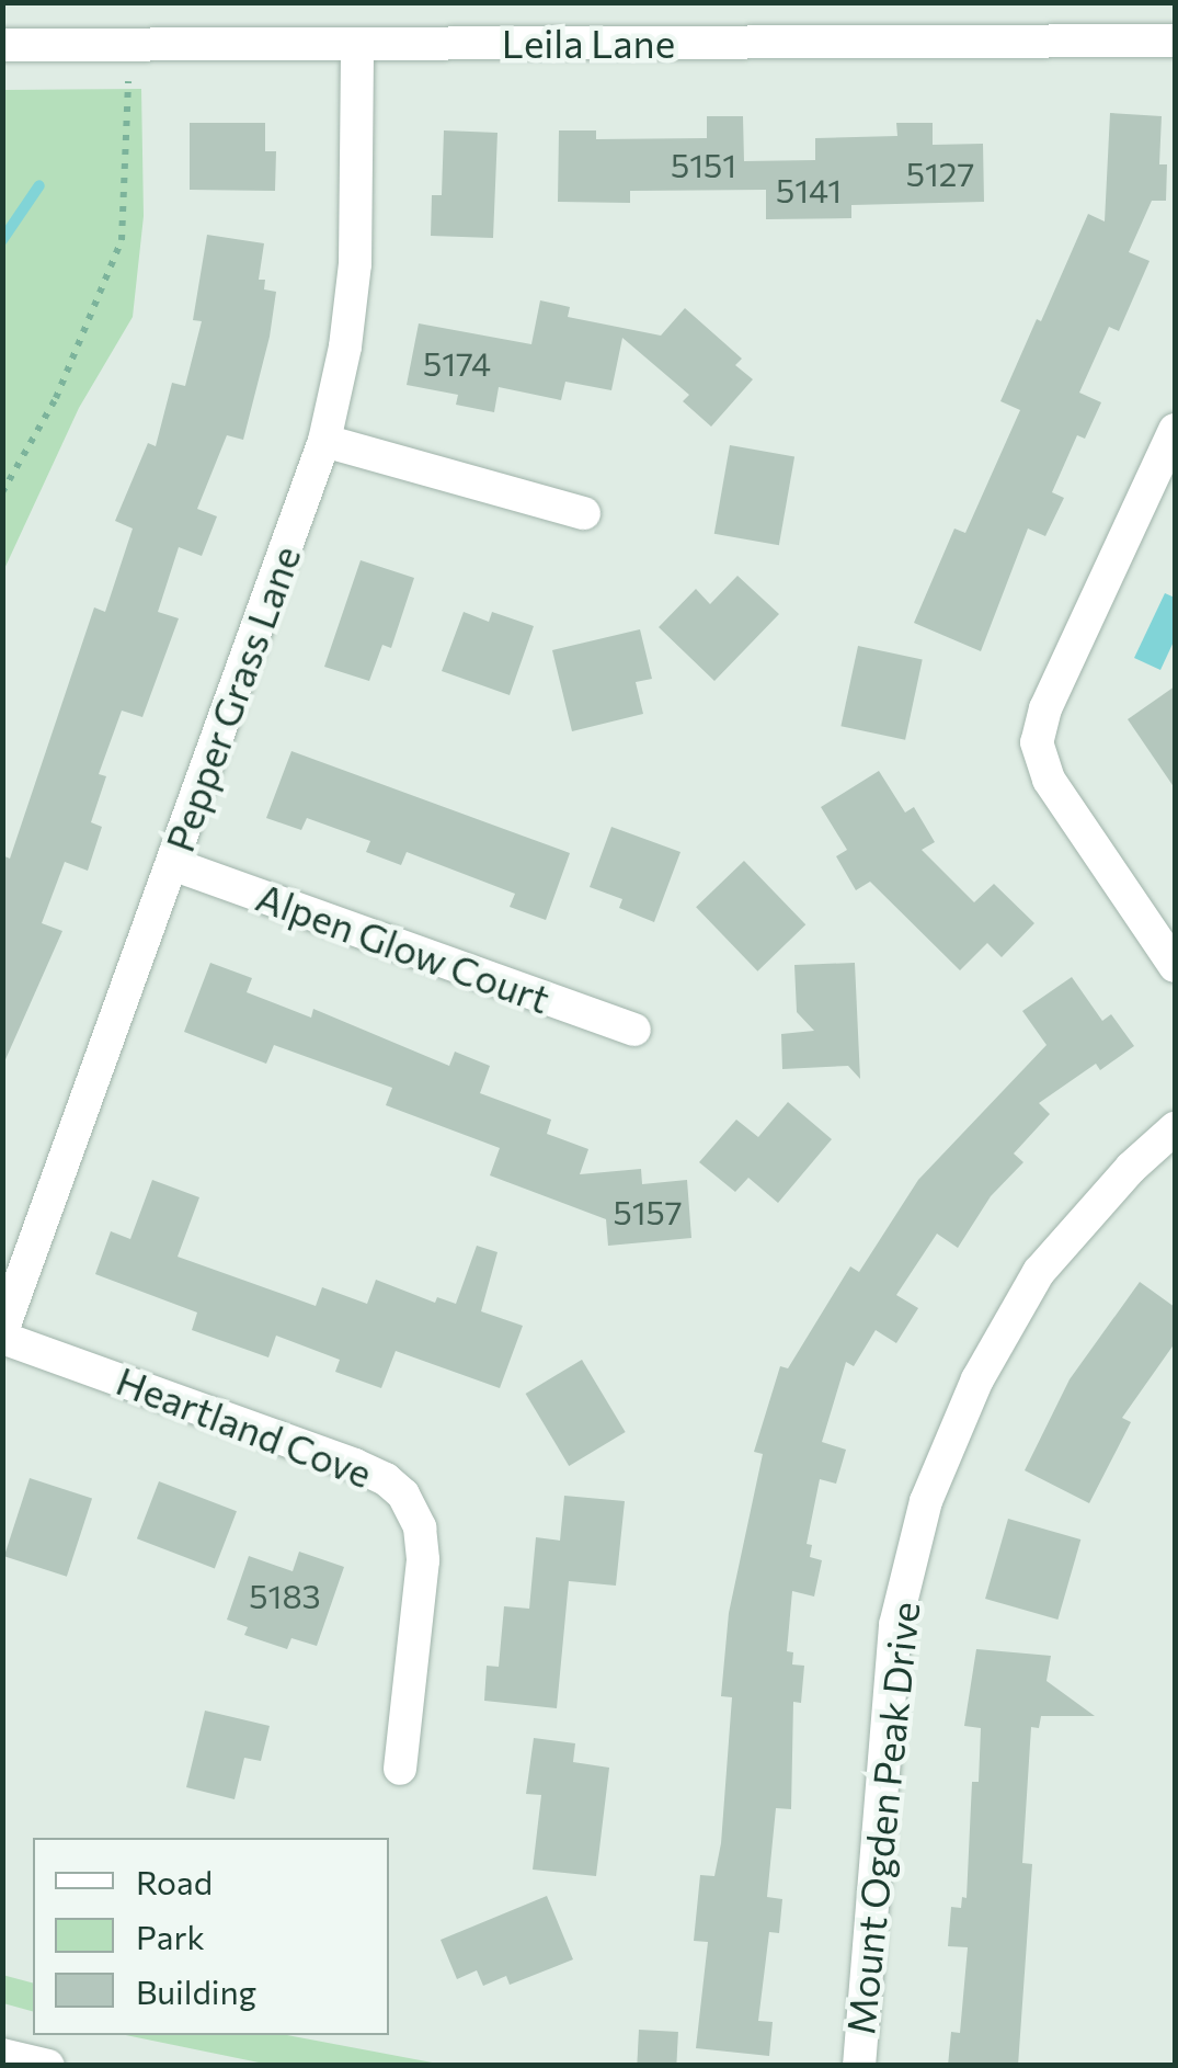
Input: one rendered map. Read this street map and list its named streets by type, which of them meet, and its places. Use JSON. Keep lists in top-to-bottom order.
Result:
{
  "streets": {
    "street": [
      "Leila Lane",
      "Pepper Grass Lane",
      "Alpen Glow Court",
      "Heartland Cove",
      "Mount Ogden Peak Drive"
    ]
  },
  "crossings": [
    ["Leila Lane", "Pepper Grass Lane"],
    ["Pepper Grass Lane", "Alpen Glow Court"],
    ["Pepper Grass Lane", "Heartland Cove"]
  ],
  "house_numbers": [
    "5151",
    "5127",
    "5141",
    "5174",
    "5157",
    "5183"
  ],
  "legend": ["Road", "Park", "Building"]
}
